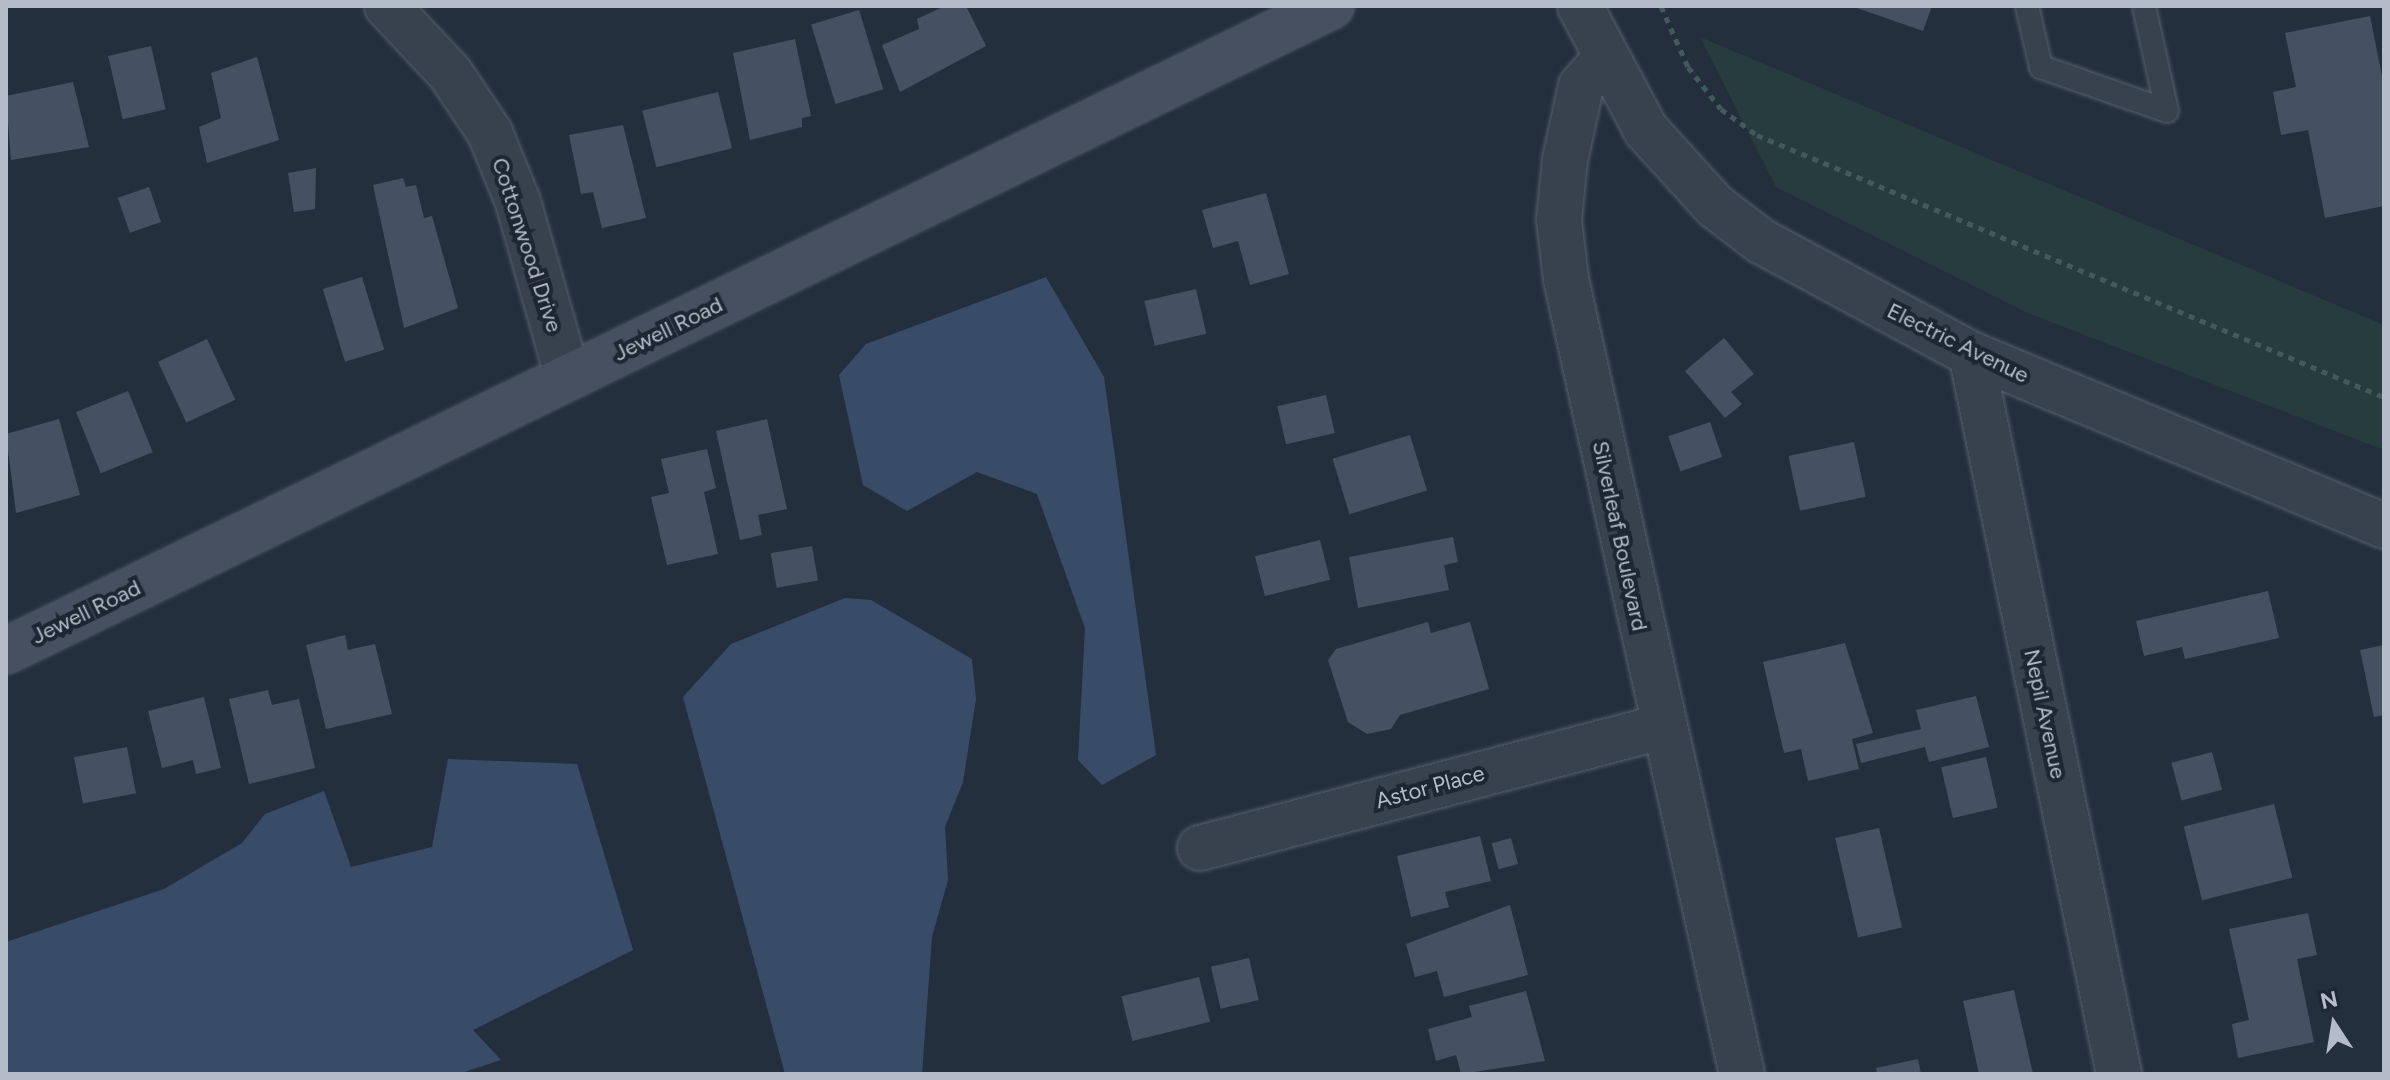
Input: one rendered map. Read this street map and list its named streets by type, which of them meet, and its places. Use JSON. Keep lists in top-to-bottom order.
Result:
{
  "streets": {
    "street": [
      "Cottonwood Drive",
      "Jewell Road",
      "Electric Avenue",
      "Silverleaf Boulevard",
      "Nepil Avenue",
      "Astor Place"
    ]
  },
  "crossings": [
    ["Cottonwood Drive", "Jewell Road"],
    ["Electric Avenue", "Silverleaf Boulevard"],
    ["Electric Avenue", "Nepil Avenue"],
    ["Silverleaf Boulevard", "Astor Place"]
  ],
  "north": "top"
}
